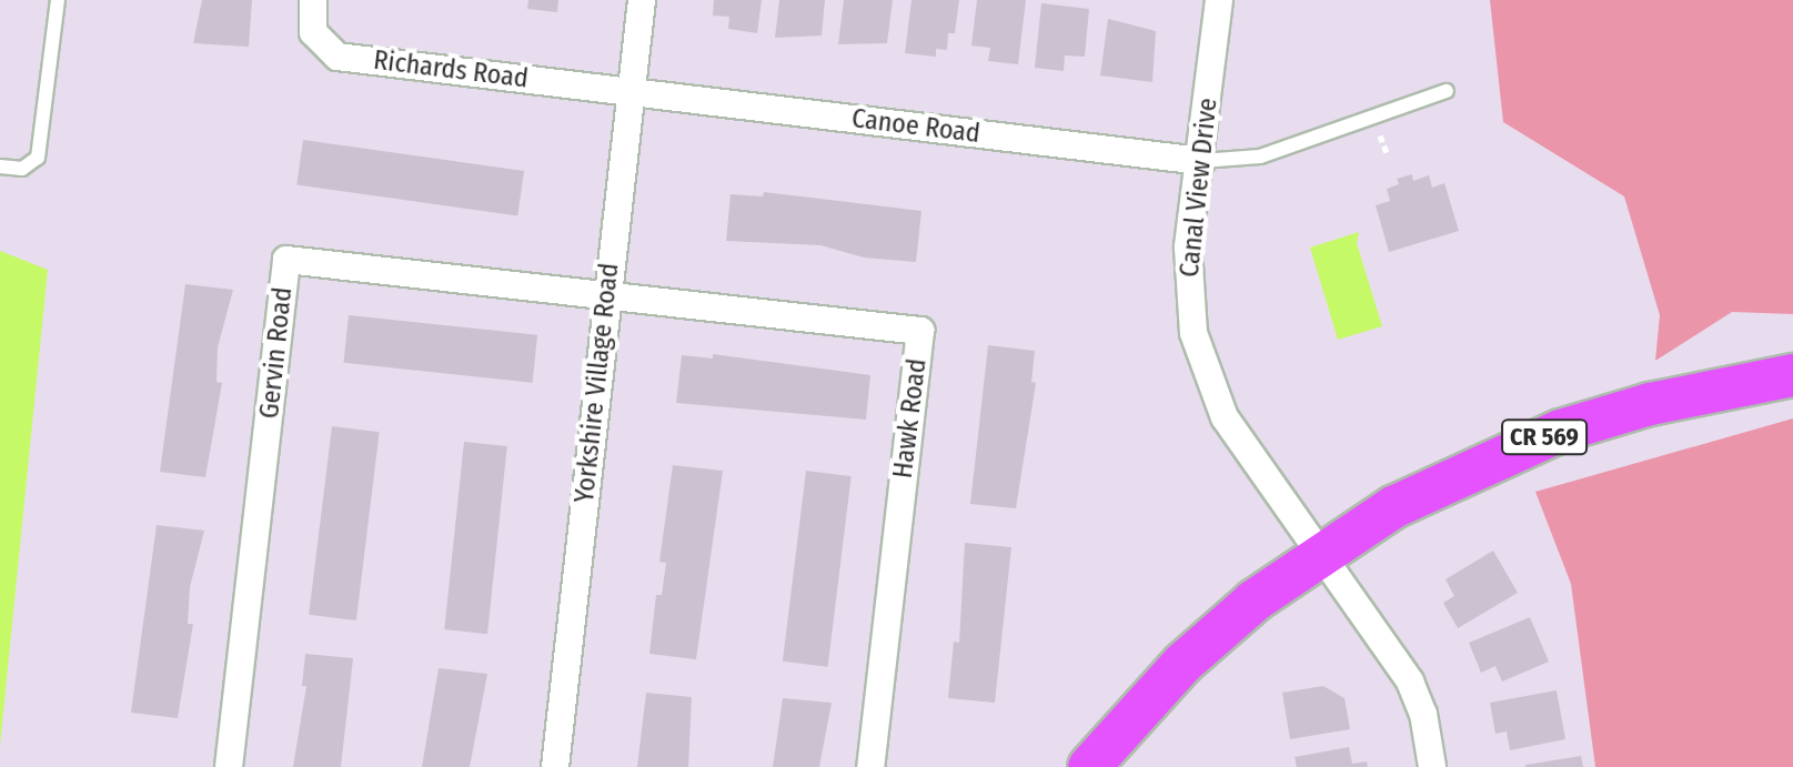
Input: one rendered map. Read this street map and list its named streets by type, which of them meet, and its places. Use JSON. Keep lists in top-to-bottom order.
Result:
{
  "streets": {
    "main road": ["CR 569"],
    "street": [
      "Richards Road",
      "Canoe Road",
      "Canal View Drive",
      "Gervin Road",
      "Yorkshire Village Road",
      "Hawk Road"
    ]
  },
  "crossings": [
    ["Richards Road", "Canoe Road"],
    ["Richards Road", "Yorkshire Village Road"],
    ["Canoe Road", "Canal View Drive"],
    ["Canoe Road", "Yorkshire Village Road"],
    ["Canal View Drive", "CR 569"],
    ["Gervin Road", "Yorkshire Village Road"],
    ["Gervin Road", "Hawk Road"],
    ["Yorkshire Village Road", "Hawk Road"]
  ]
}
